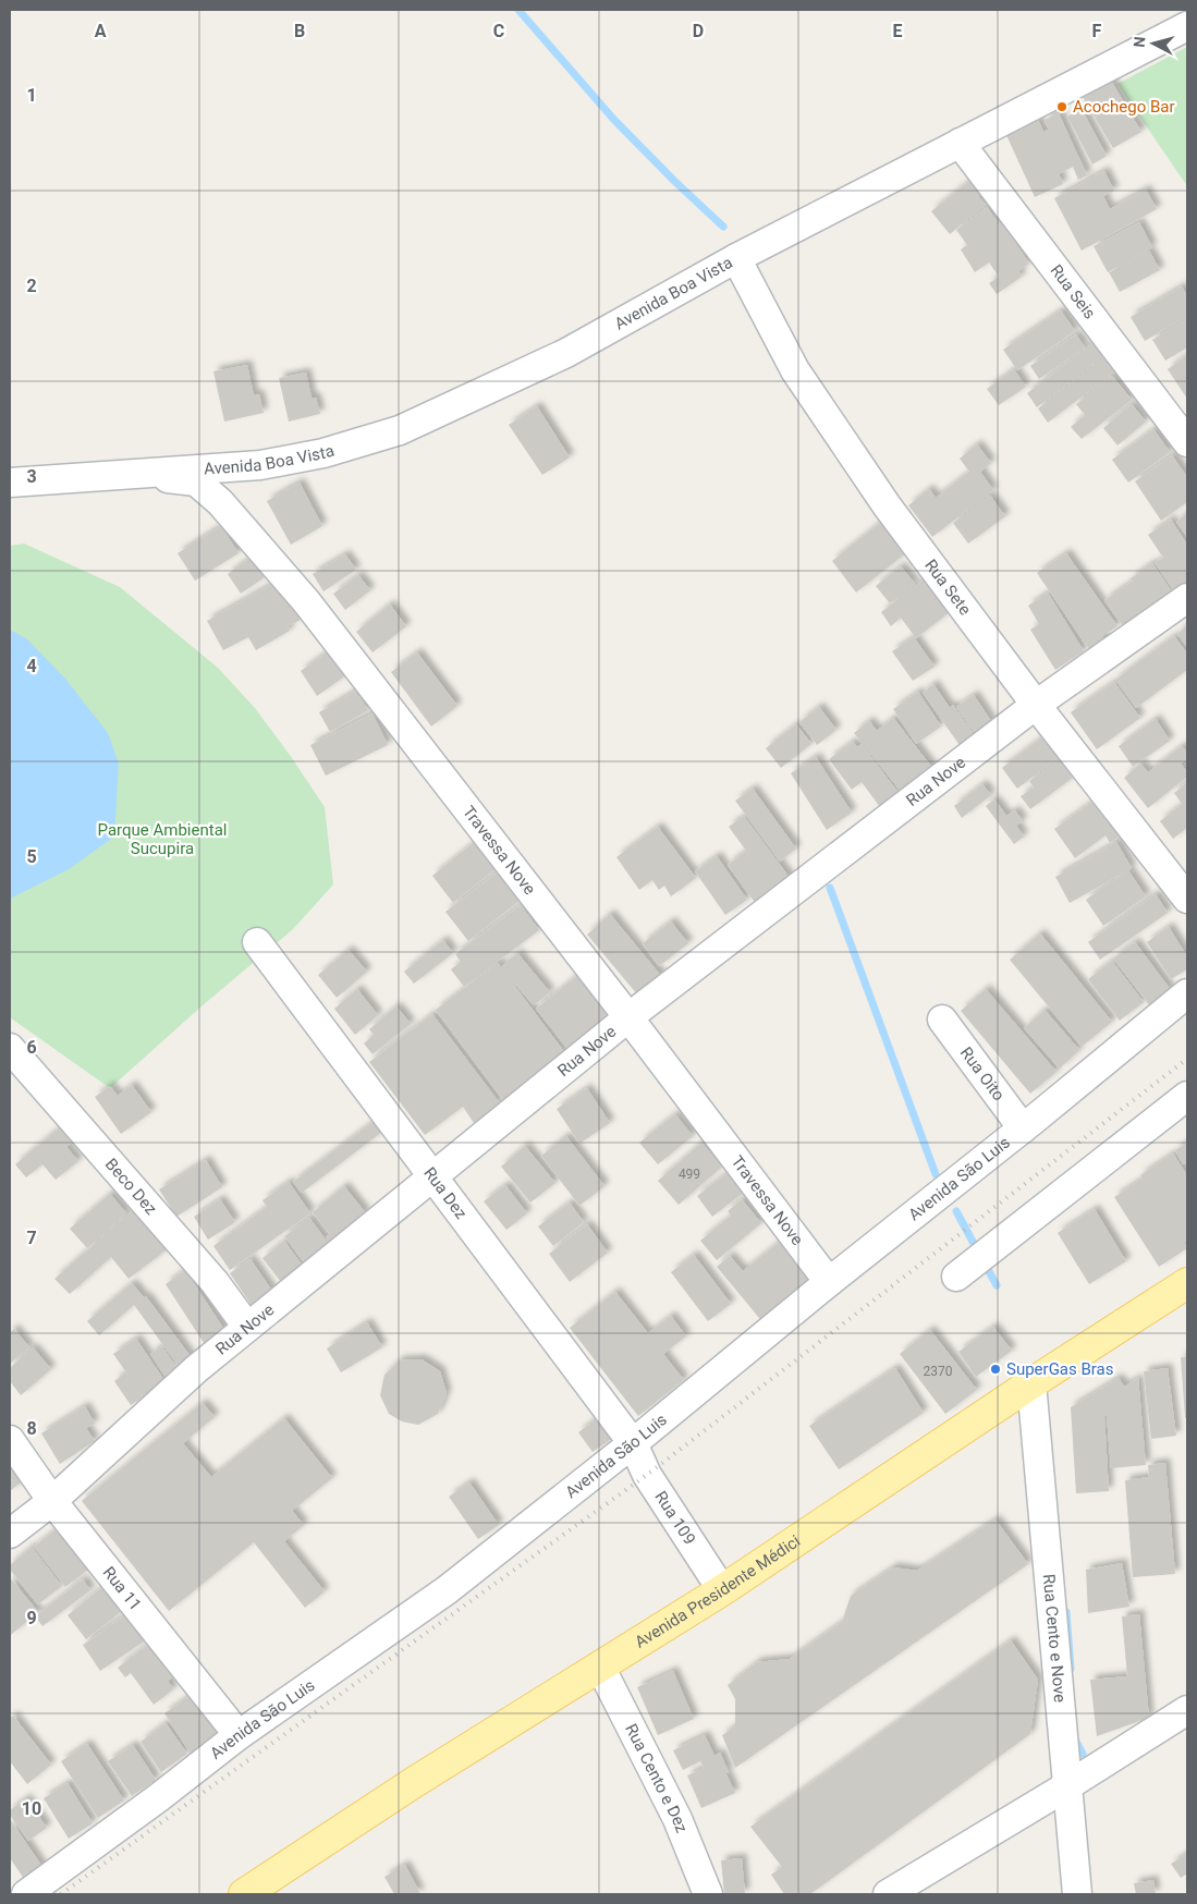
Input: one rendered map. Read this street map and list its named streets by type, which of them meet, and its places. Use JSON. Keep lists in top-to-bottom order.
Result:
{
  "streets": {
    "main road": ["Avenida Presidente Médici"],
    "street": [
      "Rua Seis",
      "Avenida Boa Vista",
      "Rua Sete",
      "Rua Nove",
      "Travessa Nove",
      "Rua Oito",
      "Avenida São Luis",
      "Beco Dez",
      "Rua Dez",
      "Rua 109",
      "Rua 11",
      "Rua Cento e Nove",
      "Rua Cento e Dez"
    ]
  },
  "crossings": [
    ["Rua Seis", "Avenida Boa Vista"],
    ["Avenida Boa Vista", "Rua Sete"],
    ["Avenida Boa Vista", "Travessa Nove"],
    ["Rua Sete", "Rua Nove"],
    ["Rua Nove", "Travessa Nove"],
    ["Rua Nove", "Beco Dez"],
    ["Rua Nove", "Rua Dez"],
    ["Rua Nove", "Rua 11"],
    ["Travessa Nove", "Avenida São Luis"],
    ["Rua Oito", "Avenida São Luis"],
    ["Avenida São Luis", "Rua Dez"],
    ["Avenida São Luis", "Rua 109"],
    ["Avenida São Luis", "Rua 11"],
    ["Rua Dez", "Rua 109"],
    ["Rua 109", "Avenida Presidente Médici"],
    ["Avenida Presidente Médici", "Rua Cento e Nove"],
    ["Avenida Presidente Médici", "Rua Cento e Dez"]
  ],
  "parks": ["Parque Ambiental Sucupira"],
  "places": ["Acochego Bar", "SuperGas Bras"],
  "house_numbers": ["499", "2370"],
  "north": "left",
  "grid": {
    "columns": [
      "A",
      "B",
      "C",
      "D",
      "E",
      "F"
    ],
    "rows": [
      "1",
      "2",
      "3",
      "4",
      "5",
      "6",
      "7",
      "8",
      "9",
      "10"
    ]
  }
}
